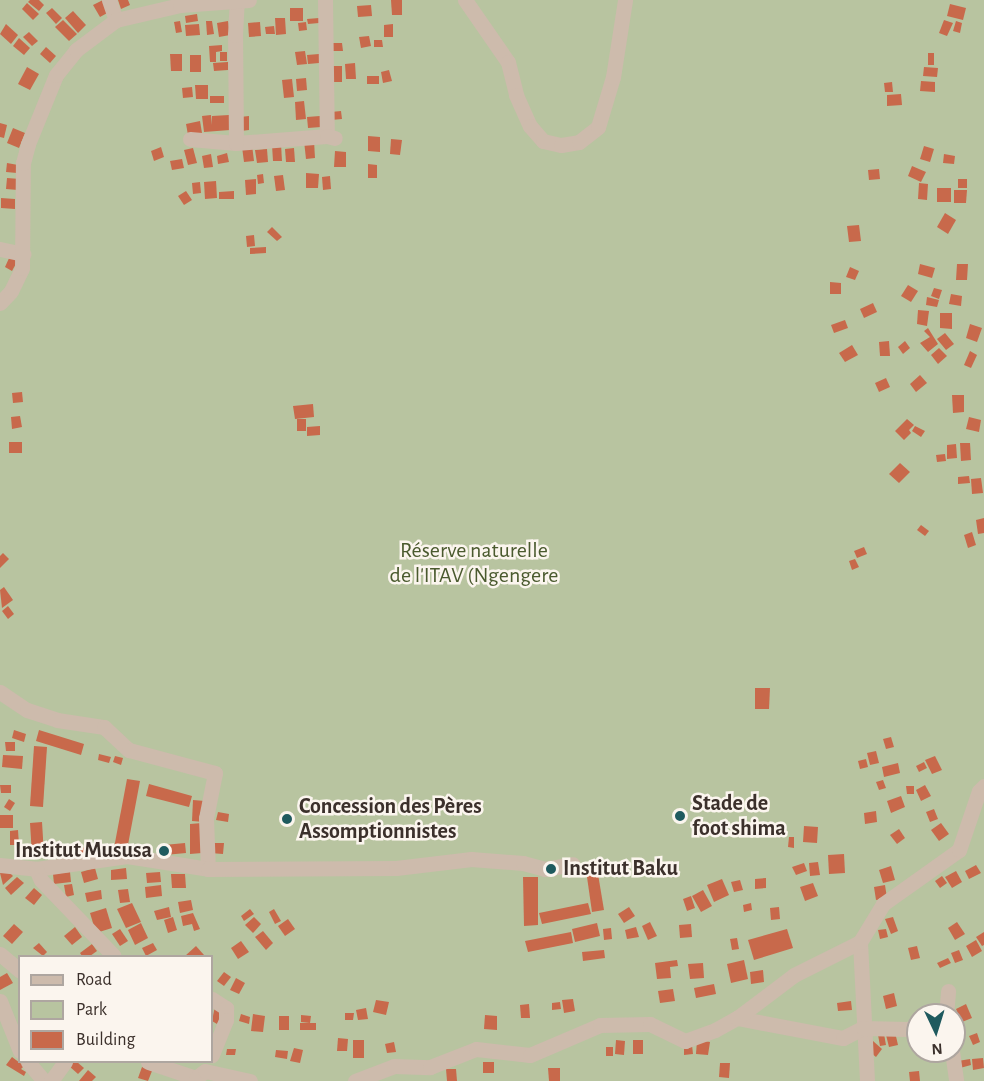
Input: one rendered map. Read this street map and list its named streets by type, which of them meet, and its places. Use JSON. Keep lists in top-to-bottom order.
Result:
{
  "parks": ["Réserve naturelle de l'ITAV (Ngengere"],
  "places": [
    "Stade de foot shima",
    "Concession des Pères Assomptionnistes",
    "Institut Mususa",
    "Institut Baku"
  ],
  "legend": ["Road", "Park", "Building"],
  "north": "bottom"
}
